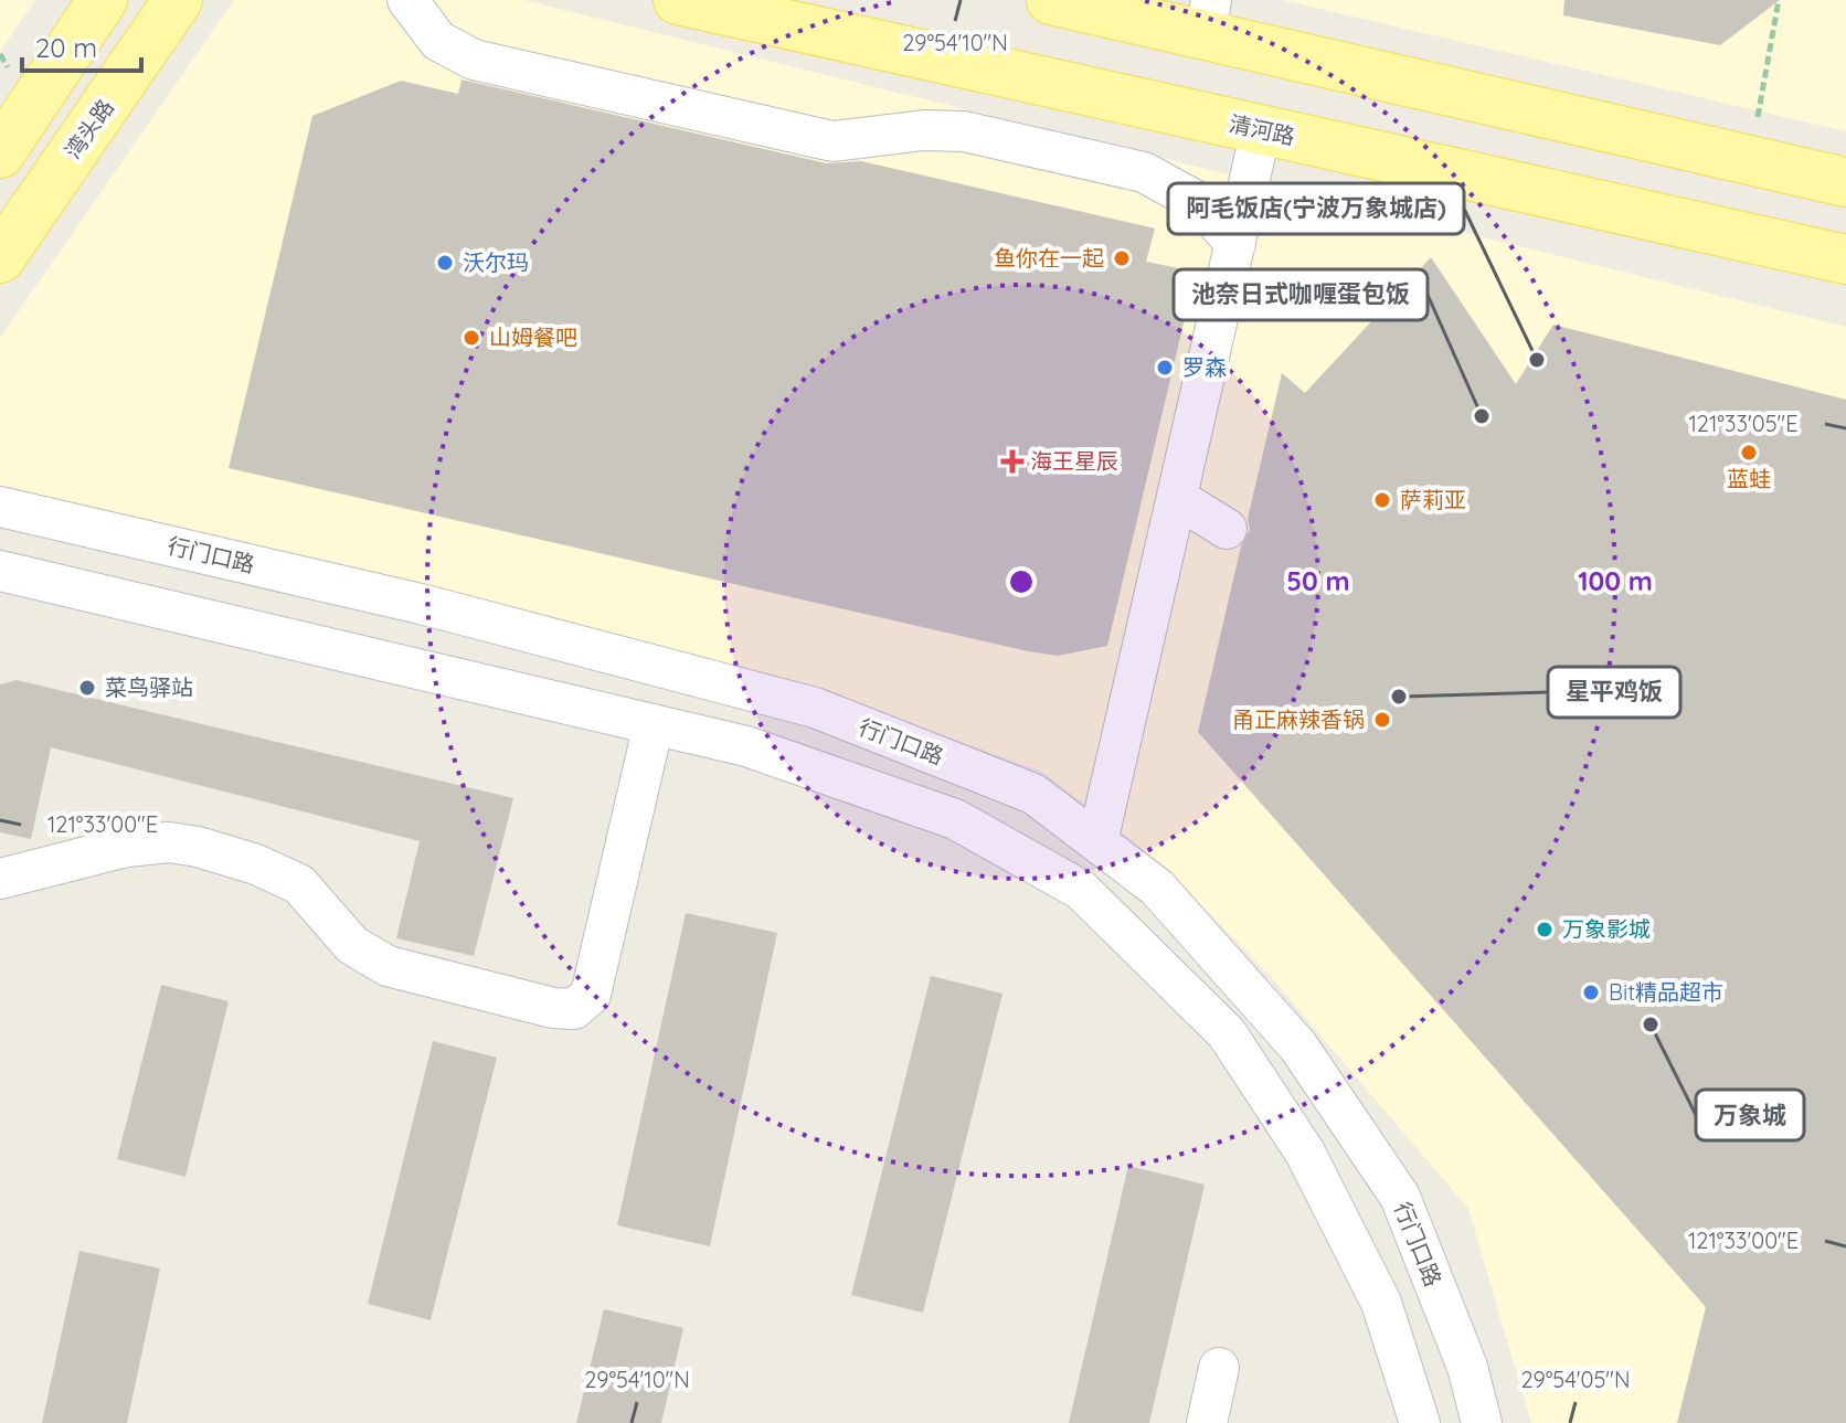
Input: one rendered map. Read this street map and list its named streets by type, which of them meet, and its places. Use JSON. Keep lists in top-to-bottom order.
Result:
{
  "streets": {
    "main road": ["湾头路", "清河路"],
    "street": ["行门口路"]
  },
  "places": {
    "other": [
      "鱼你在一起",
      "沃尔玛",
      "山姆餐吧",
      "阿毛饭店(宁波万象城店)",
      "罗森",
      "池奈日式咖喱蛋包饭",
      "蓝蛙",
      "萨莉亚",
      "菜鸟驿站",
      "星平鸡饭",
      "甬正麻辣香锅",
      "万象影城",
      "Bit精品超市",
      "万象城"
    ],
    "health": ["海王星辰"]
  },
  "scale_bar": "20 m",
  "coordinates": [
    "29°54'10\"N",
    "121°33'05\"E",
    "121°33'00\"E",
    "29°54'05\"N"
  ],
  "rings": ["50 m", "100 m"]
}
